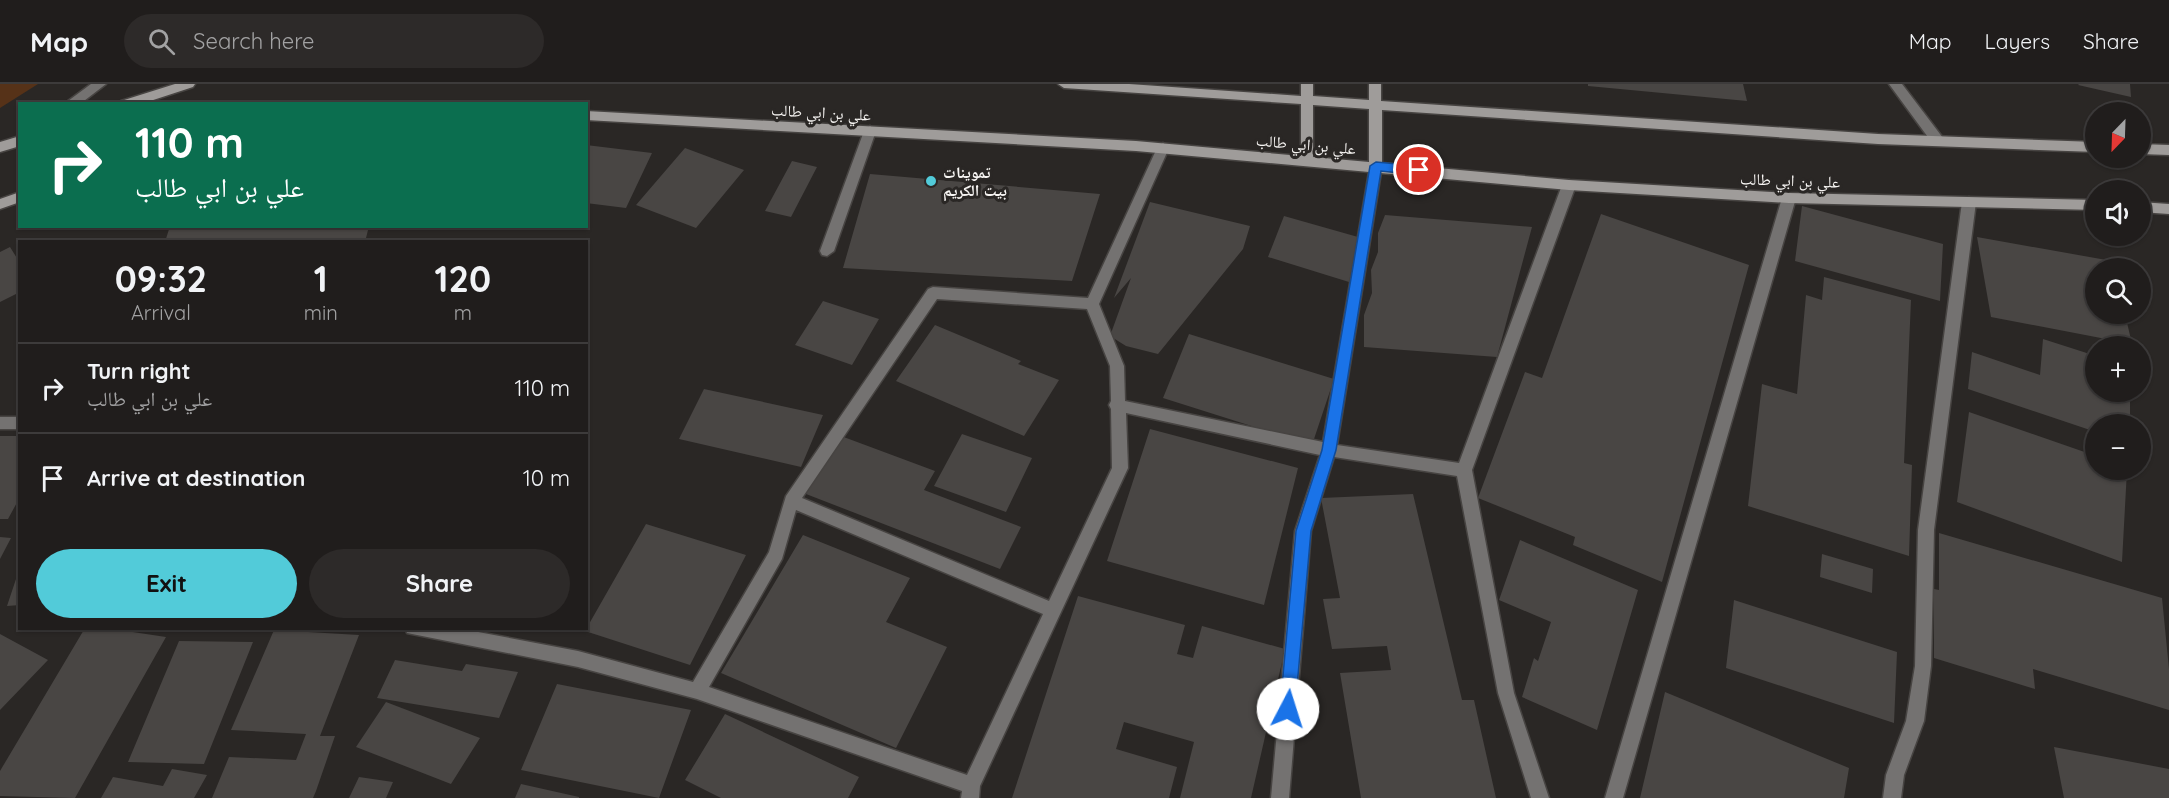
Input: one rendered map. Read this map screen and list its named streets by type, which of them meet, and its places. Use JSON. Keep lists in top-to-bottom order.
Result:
{
  "streets": {
    "main road": ["علي بن ابي طالب"]
  },
  "places": ["تموينات بيت الكريم"],
  "north": "bottom left",
  "page": {
    "header": "Map",
    "search": "Search here",
    "nav": ["Map", "Layers", "Share"],
    "map_buttons": ["+", "−"],
    "turn": ["110 m", "علي بن ابي طالب"],
    "eta": [
      "09:32",
      "Arrival",
      "1",
      "min",
      "120",
      "m"
    ],
    "list": [
      {
        "name": "Turn right",
        "note": "علي بن ابي طالب",
        "value": "110 m"
      },
      {
        "name": "Arrive at destination",
        "value": "10 m"
      }
    ],
    "buttons": ["Exit", "Share"]
  }
}
